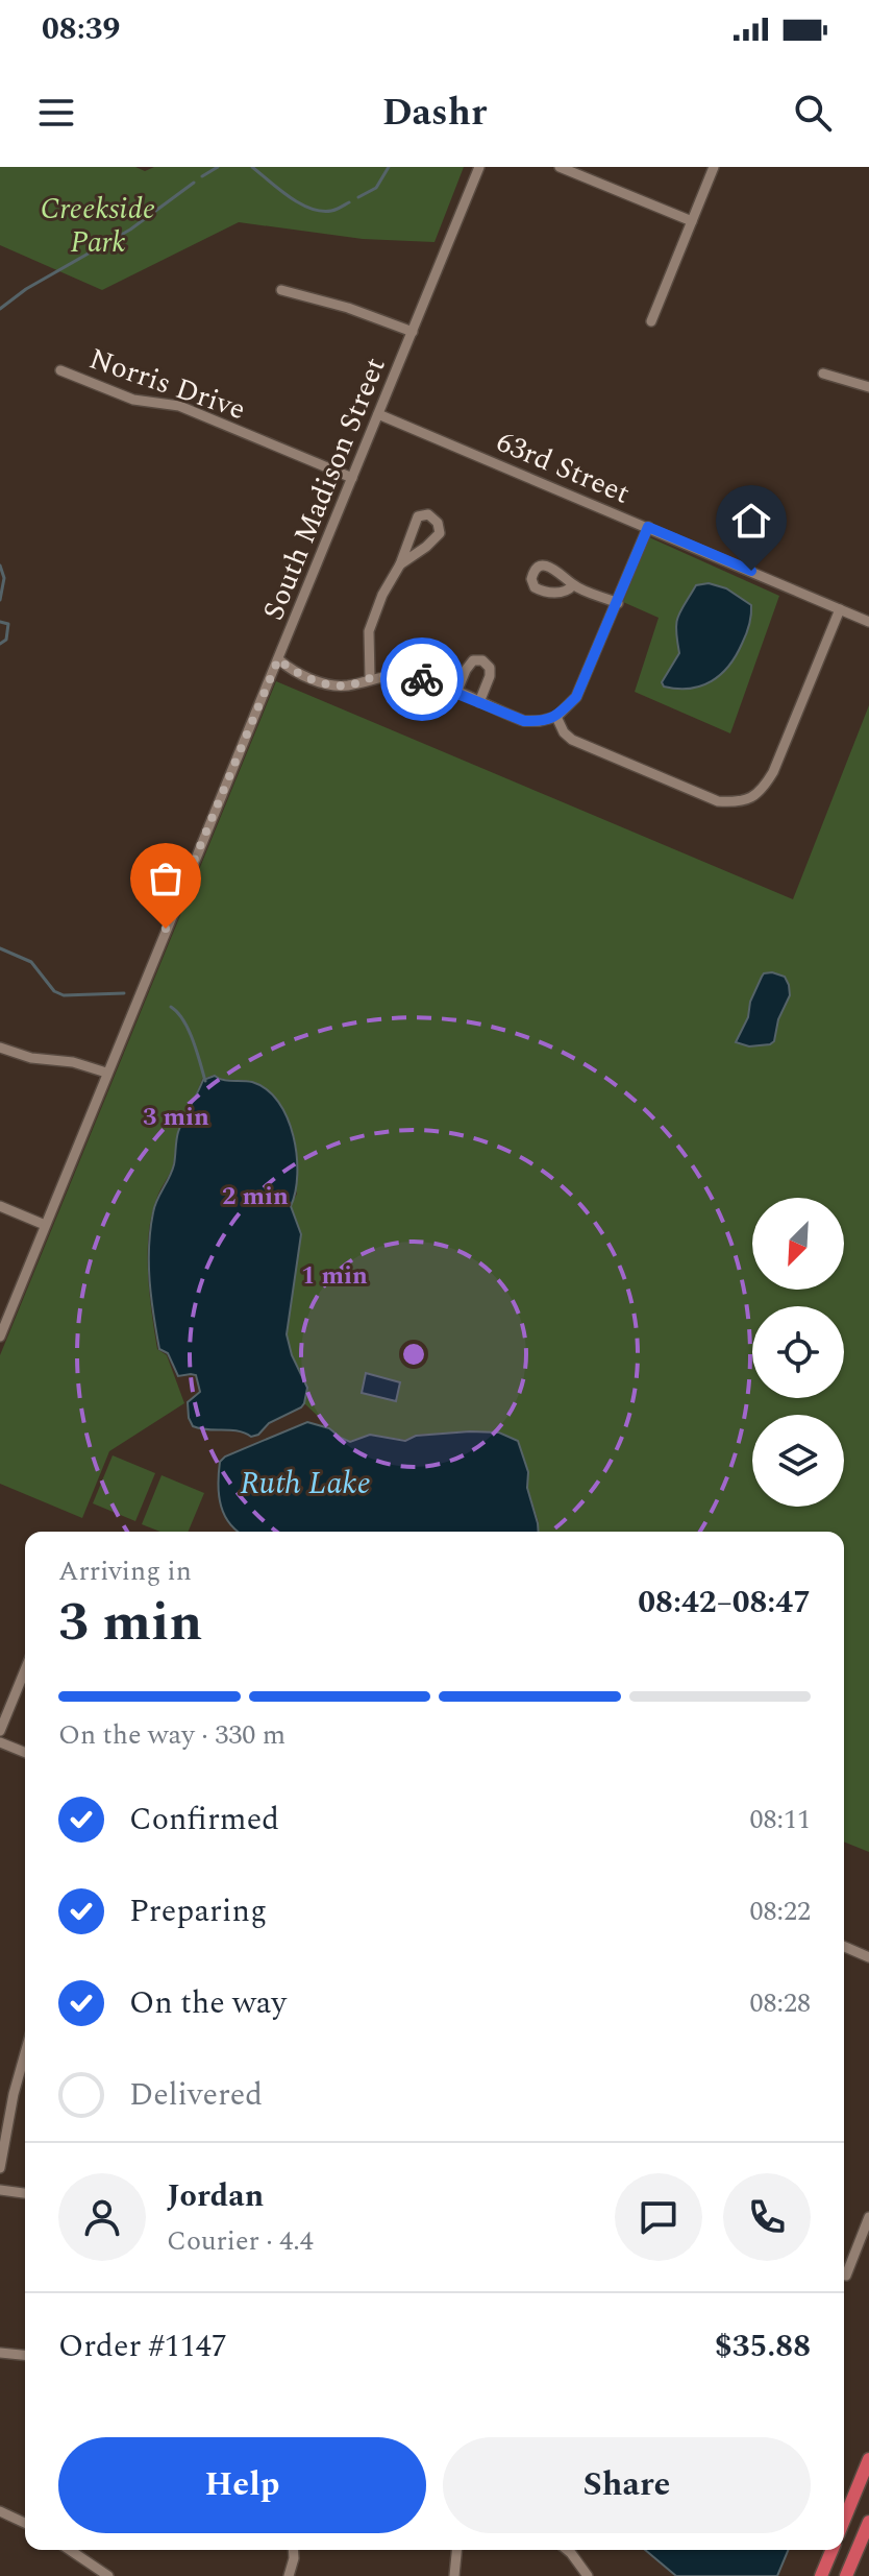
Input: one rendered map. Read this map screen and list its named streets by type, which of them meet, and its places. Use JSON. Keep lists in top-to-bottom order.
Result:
{
  "streets": {
    "street": ["Norris Drive", "63rd Street", "South Madison Street"]
  },
  "crossings": [
    ["Norris Drive", "South Madison Street"],
    ["63rd Street", "South Madison Street"]
  ],
  "water": ["Ruth Lake"],
  "parks": ["Creekside Park"],
  "north": "bottom left",
  "page": {
    "status": "08:39",
    "header": "Dashr",
    "heading": ["3 min", "Arriving in", "08:42–08:47"],
    "panel": [
      "Jordan",
      "Courier · 4.4",
      "Order #1147",
      "$35.88"
    ],
    "bar": "On the way · 330 m",
    "list": [
      ["Confirmed", "08:11"],
      ["Preparing", "08:22"],
      ["On the way", "08:28"],
      "Delivered"
    ],
    "buttons": ["Help", "Share"]
  },
  "rings": ["3 min", "2 min", "1 min"]
}
